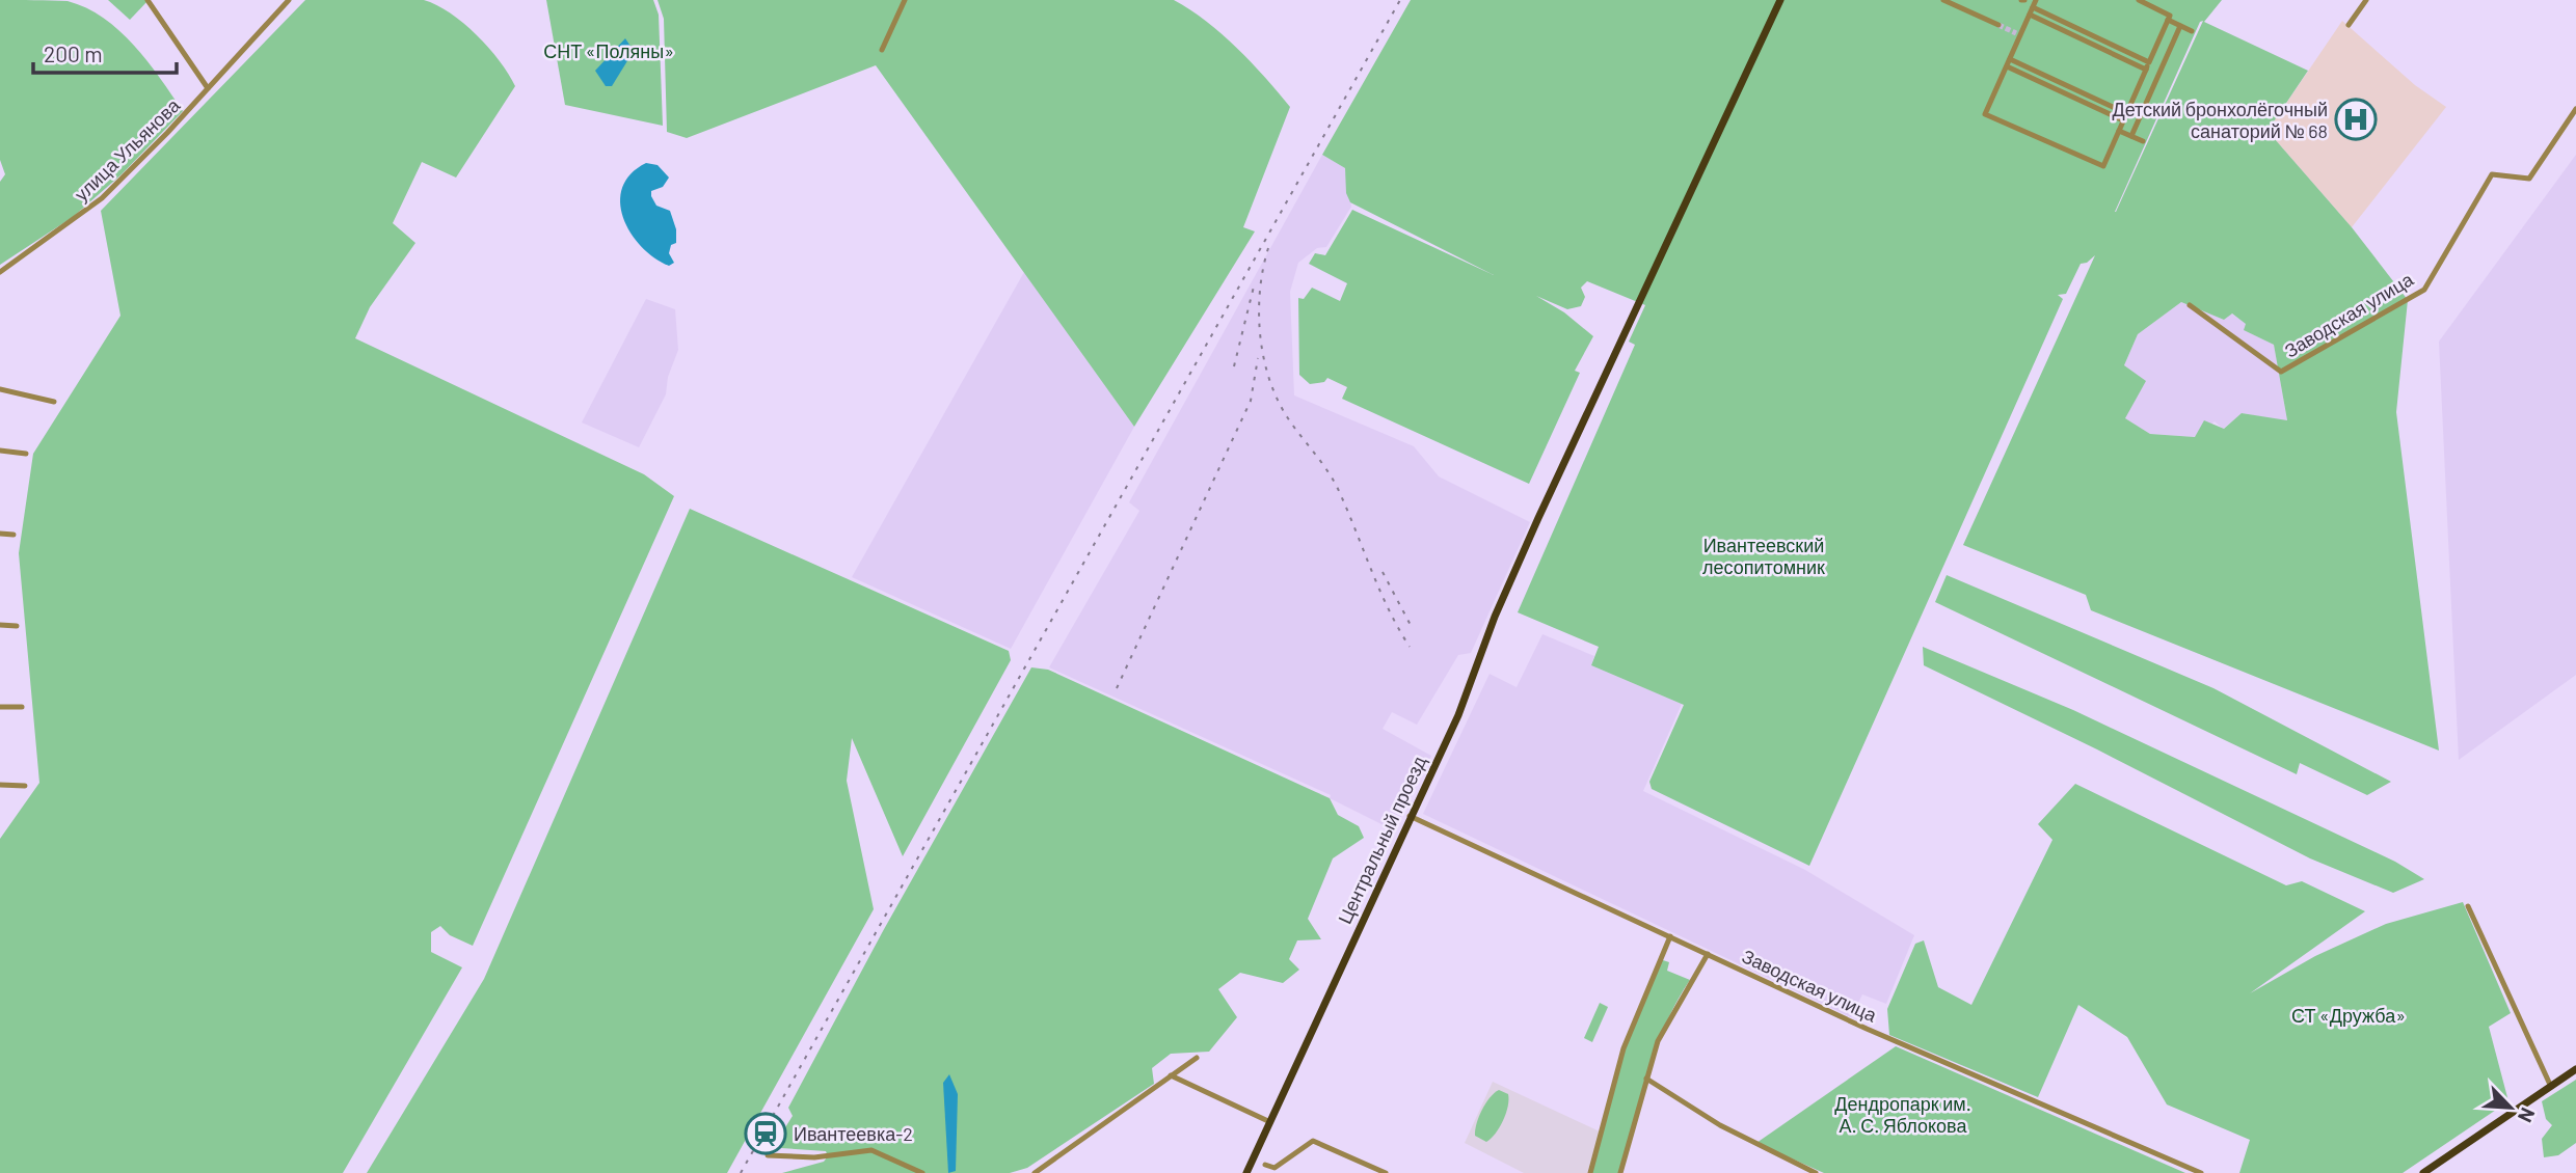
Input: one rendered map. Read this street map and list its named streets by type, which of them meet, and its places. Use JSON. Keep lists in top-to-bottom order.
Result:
{
  "streets": {
    "main road": ["Центральный проезд"],
    "street": ["улица Ульянова", "Заводская улица"]
  },
  "crossings": [
    ["Заводская улица", "Центральный проезд"]
  ],
  "parks": [
    "СНТ «Поляны»",
    "Ивантеевский лесопитомник",
    "СТ «Дружба»",
    "Дендропарк им. А. С. Яблокова"
  ],
  "places": {
    "hospital": ["Детский бронхолёгочный санаторий № 68"],
    "station": ["Ивантеевка-2"]
  },
  "scale_bar": "200 m",
  "north": "bottom right"
}
